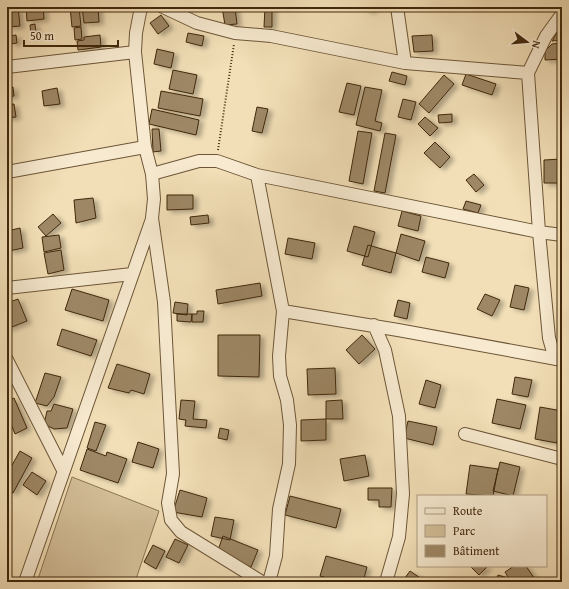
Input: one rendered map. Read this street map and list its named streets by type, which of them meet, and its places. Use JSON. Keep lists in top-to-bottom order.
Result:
{
  "legend": ["Route", "Parc", "Bâtiment"],
  "scale_bar": "50 m",
  "north": "right"
}
